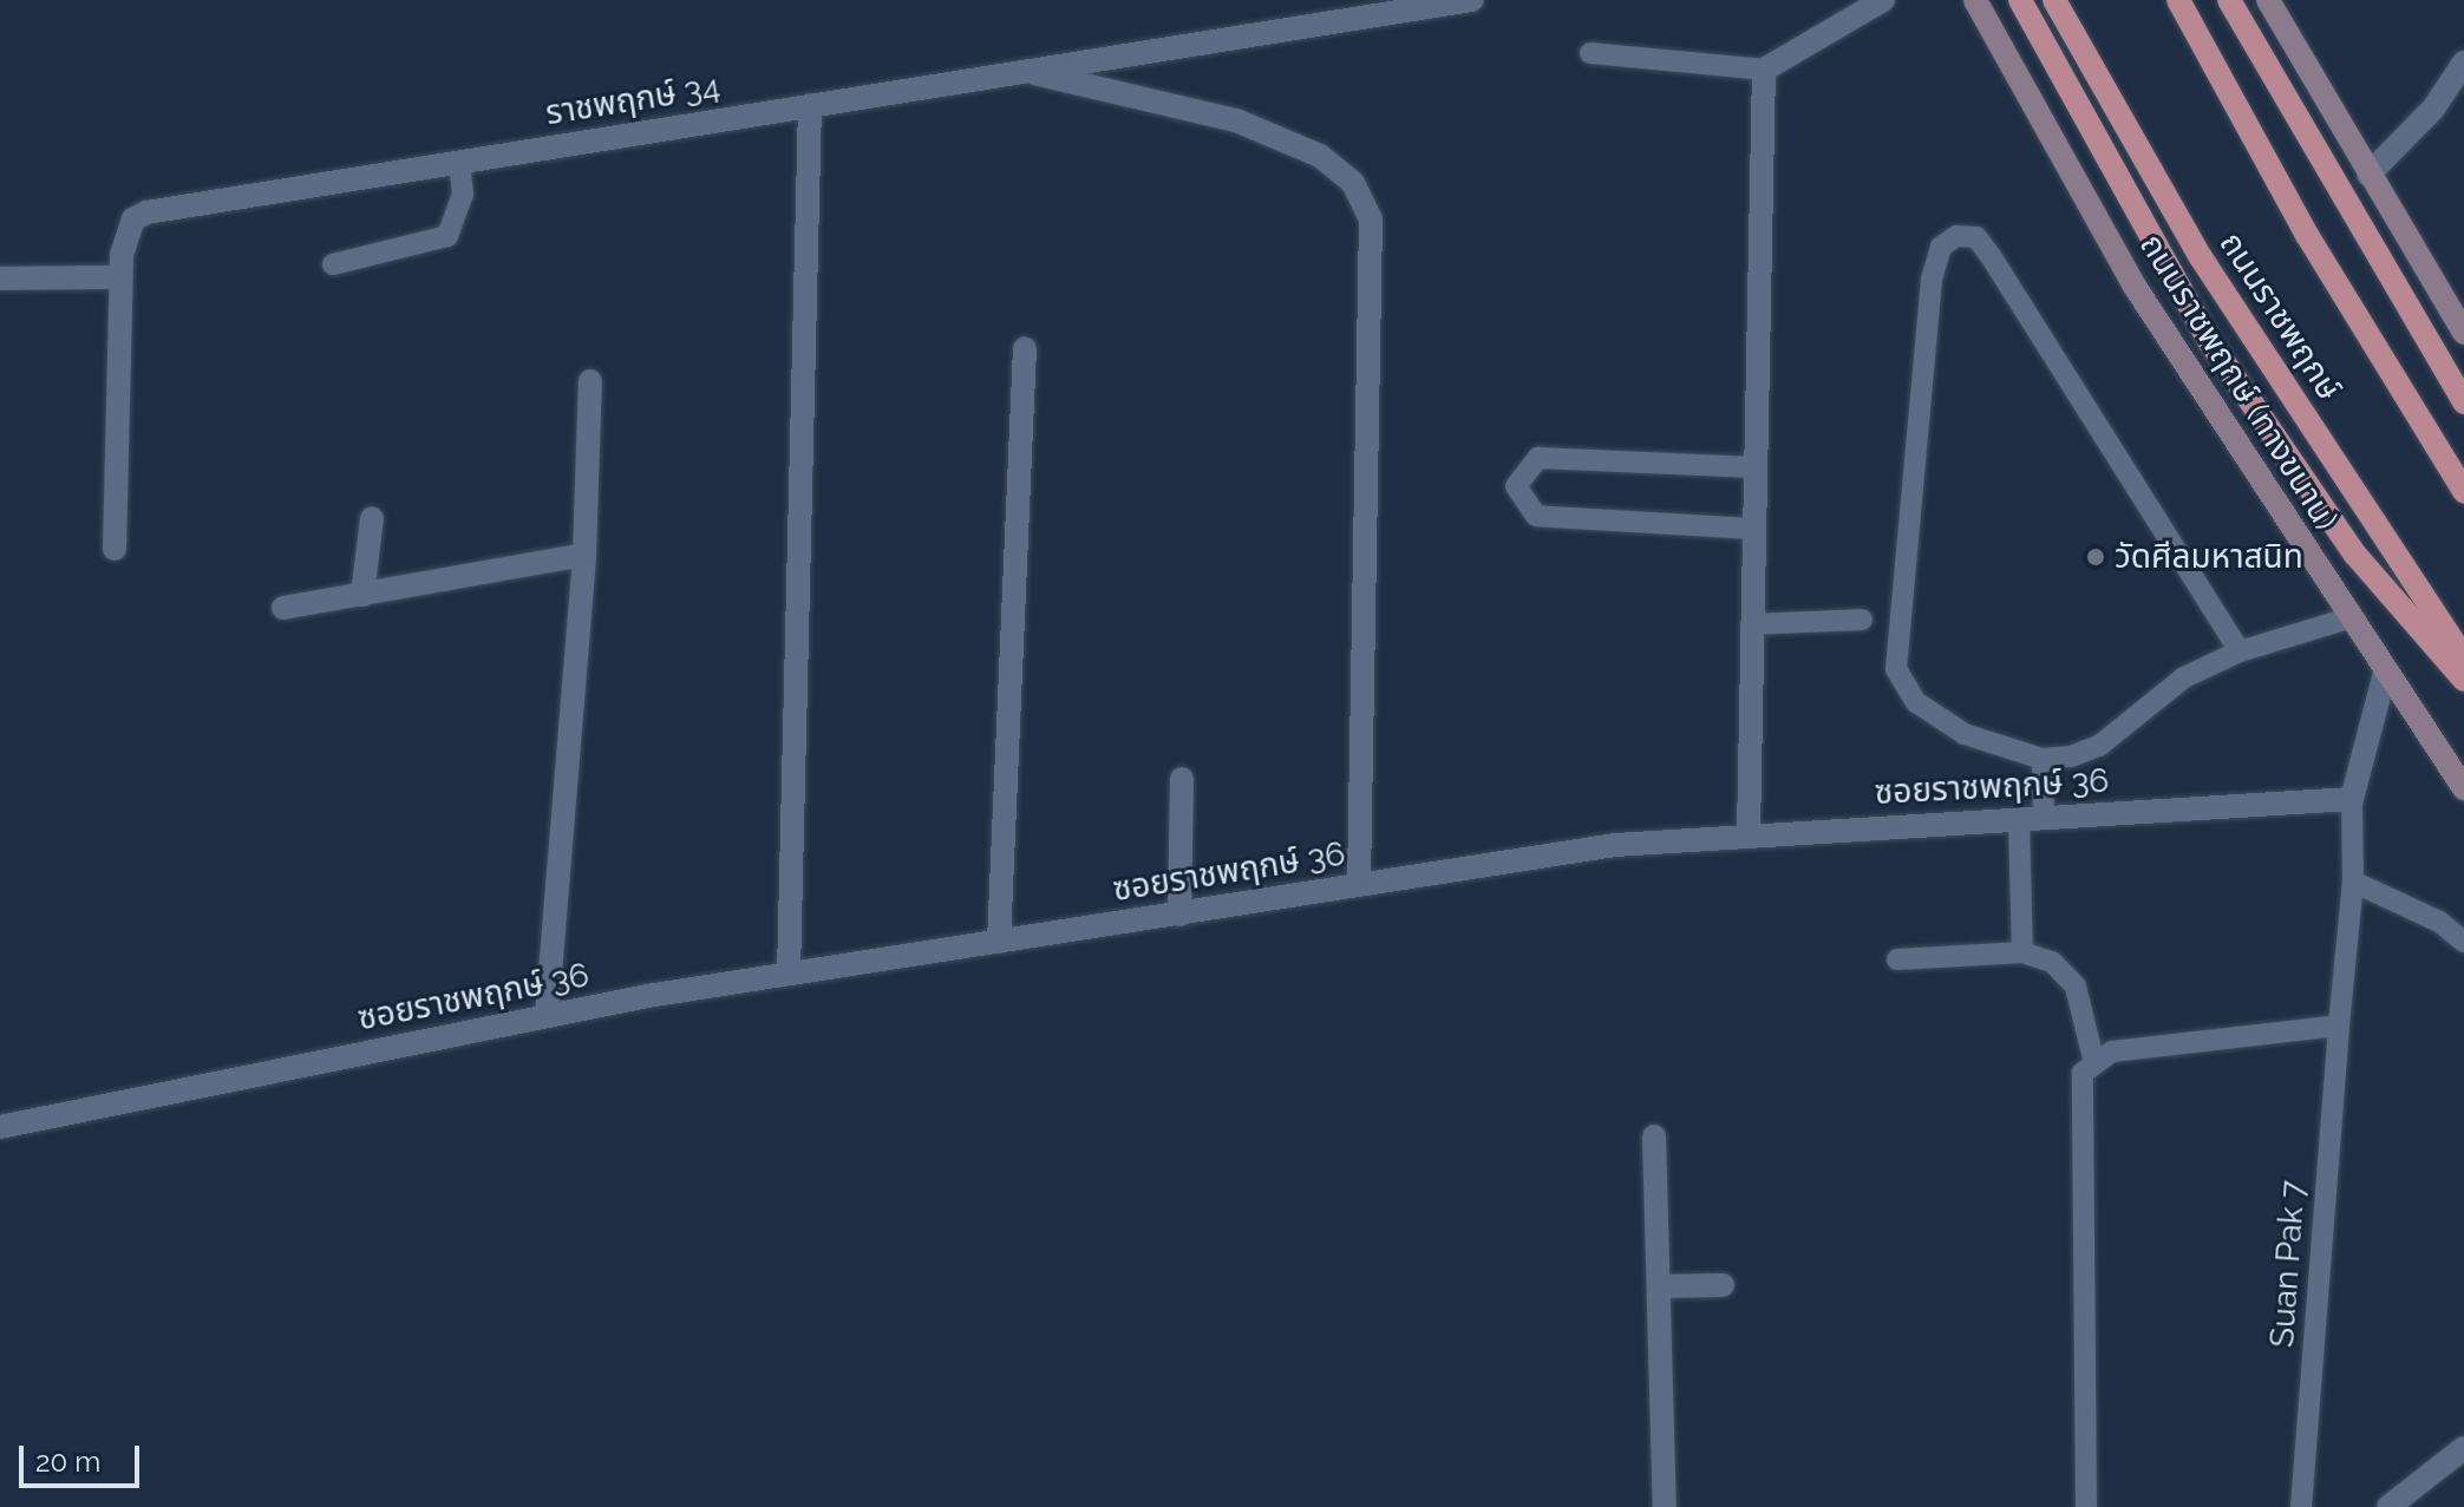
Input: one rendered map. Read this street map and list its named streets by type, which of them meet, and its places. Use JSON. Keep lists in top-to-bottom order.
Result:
{
  "streets": {
    "main road": ["ถนนราชพฤกษ์", "ถนนราชพฤกษ์ (ทางขนาน)"],
    "street": ["ราชพฤกษ์ 34", "ซอยราชพฤกษ์ 36"],
    "lane": ["Suan Pak 7"]
  },
  "crossings": [
    ["ซอยราชพฤกษ์ 36", "Suan Pak 7"]
  ],
  "places": ["วัดศีลมหาสนิท"],
  "scale_bar": "20 m"
}
